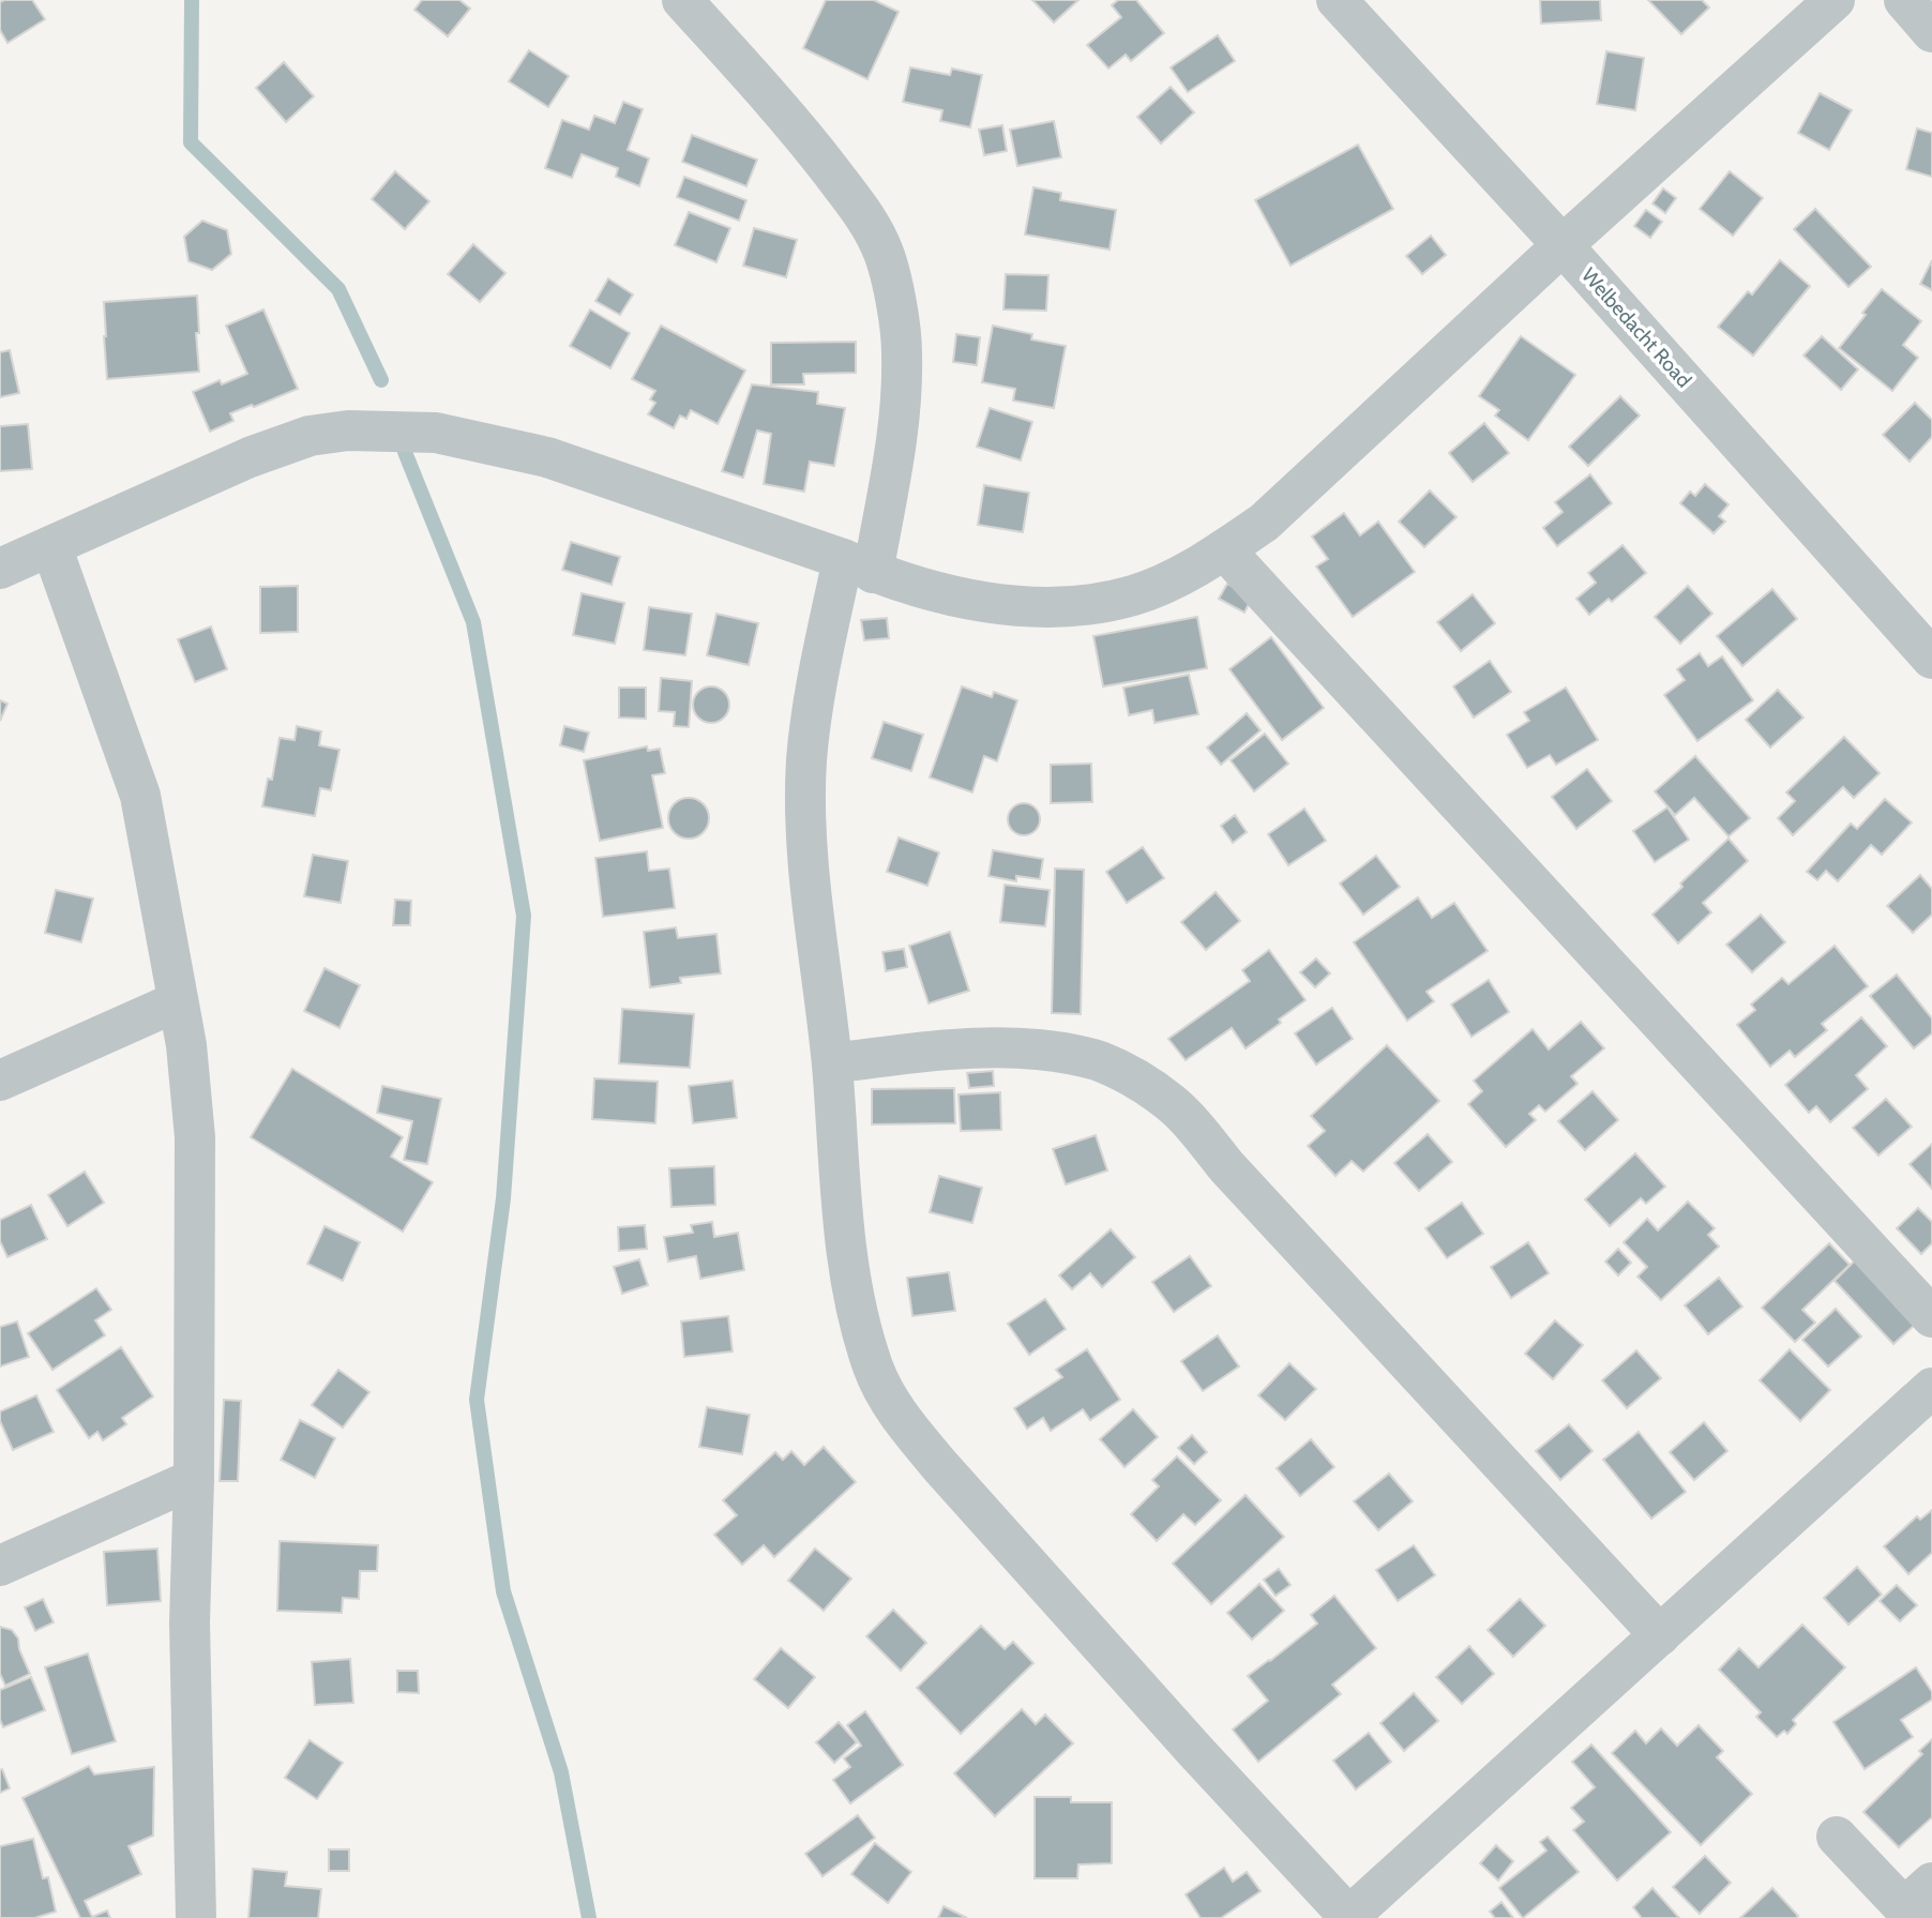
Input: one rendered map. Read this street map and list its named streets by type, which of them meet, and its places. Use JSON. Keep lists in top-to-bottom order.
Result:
{
  "streets": {
    "street": ["Welbedacht Road"]
  }
}
